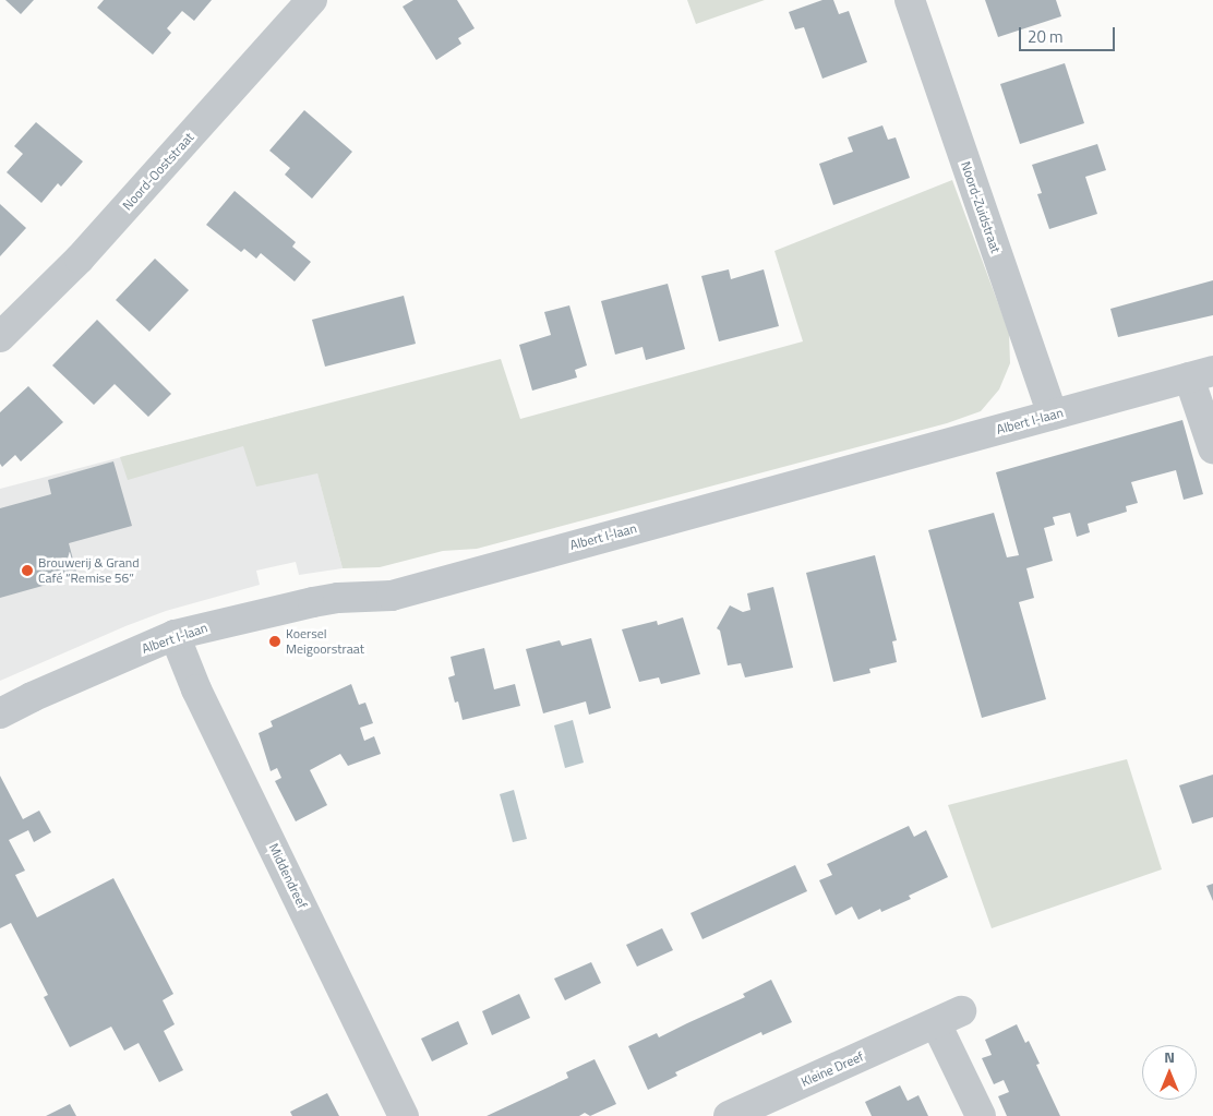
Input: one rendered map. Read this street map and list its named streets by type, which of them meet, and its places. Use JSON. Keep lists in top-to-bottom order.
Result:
{
  "streets": {
    "street": [
      "Noord-Ooststraat",
      "Noord-Zuidstraat",
      "Albert I-laan",
      "Middendreef",
      "Kleine Dreef"
    ]
  },
  "crossings": [
    ["Noord-Zuidstraat", "Albert I-laan"],
    ["Albert I-laan", "Middendreef"]
  ],
  "places": ["Brouwerij & Grand Café “Remise 56”", "Koersel Meigoorstraat"],
  "scale_bar": "20 m",
  "north": "top"
}
